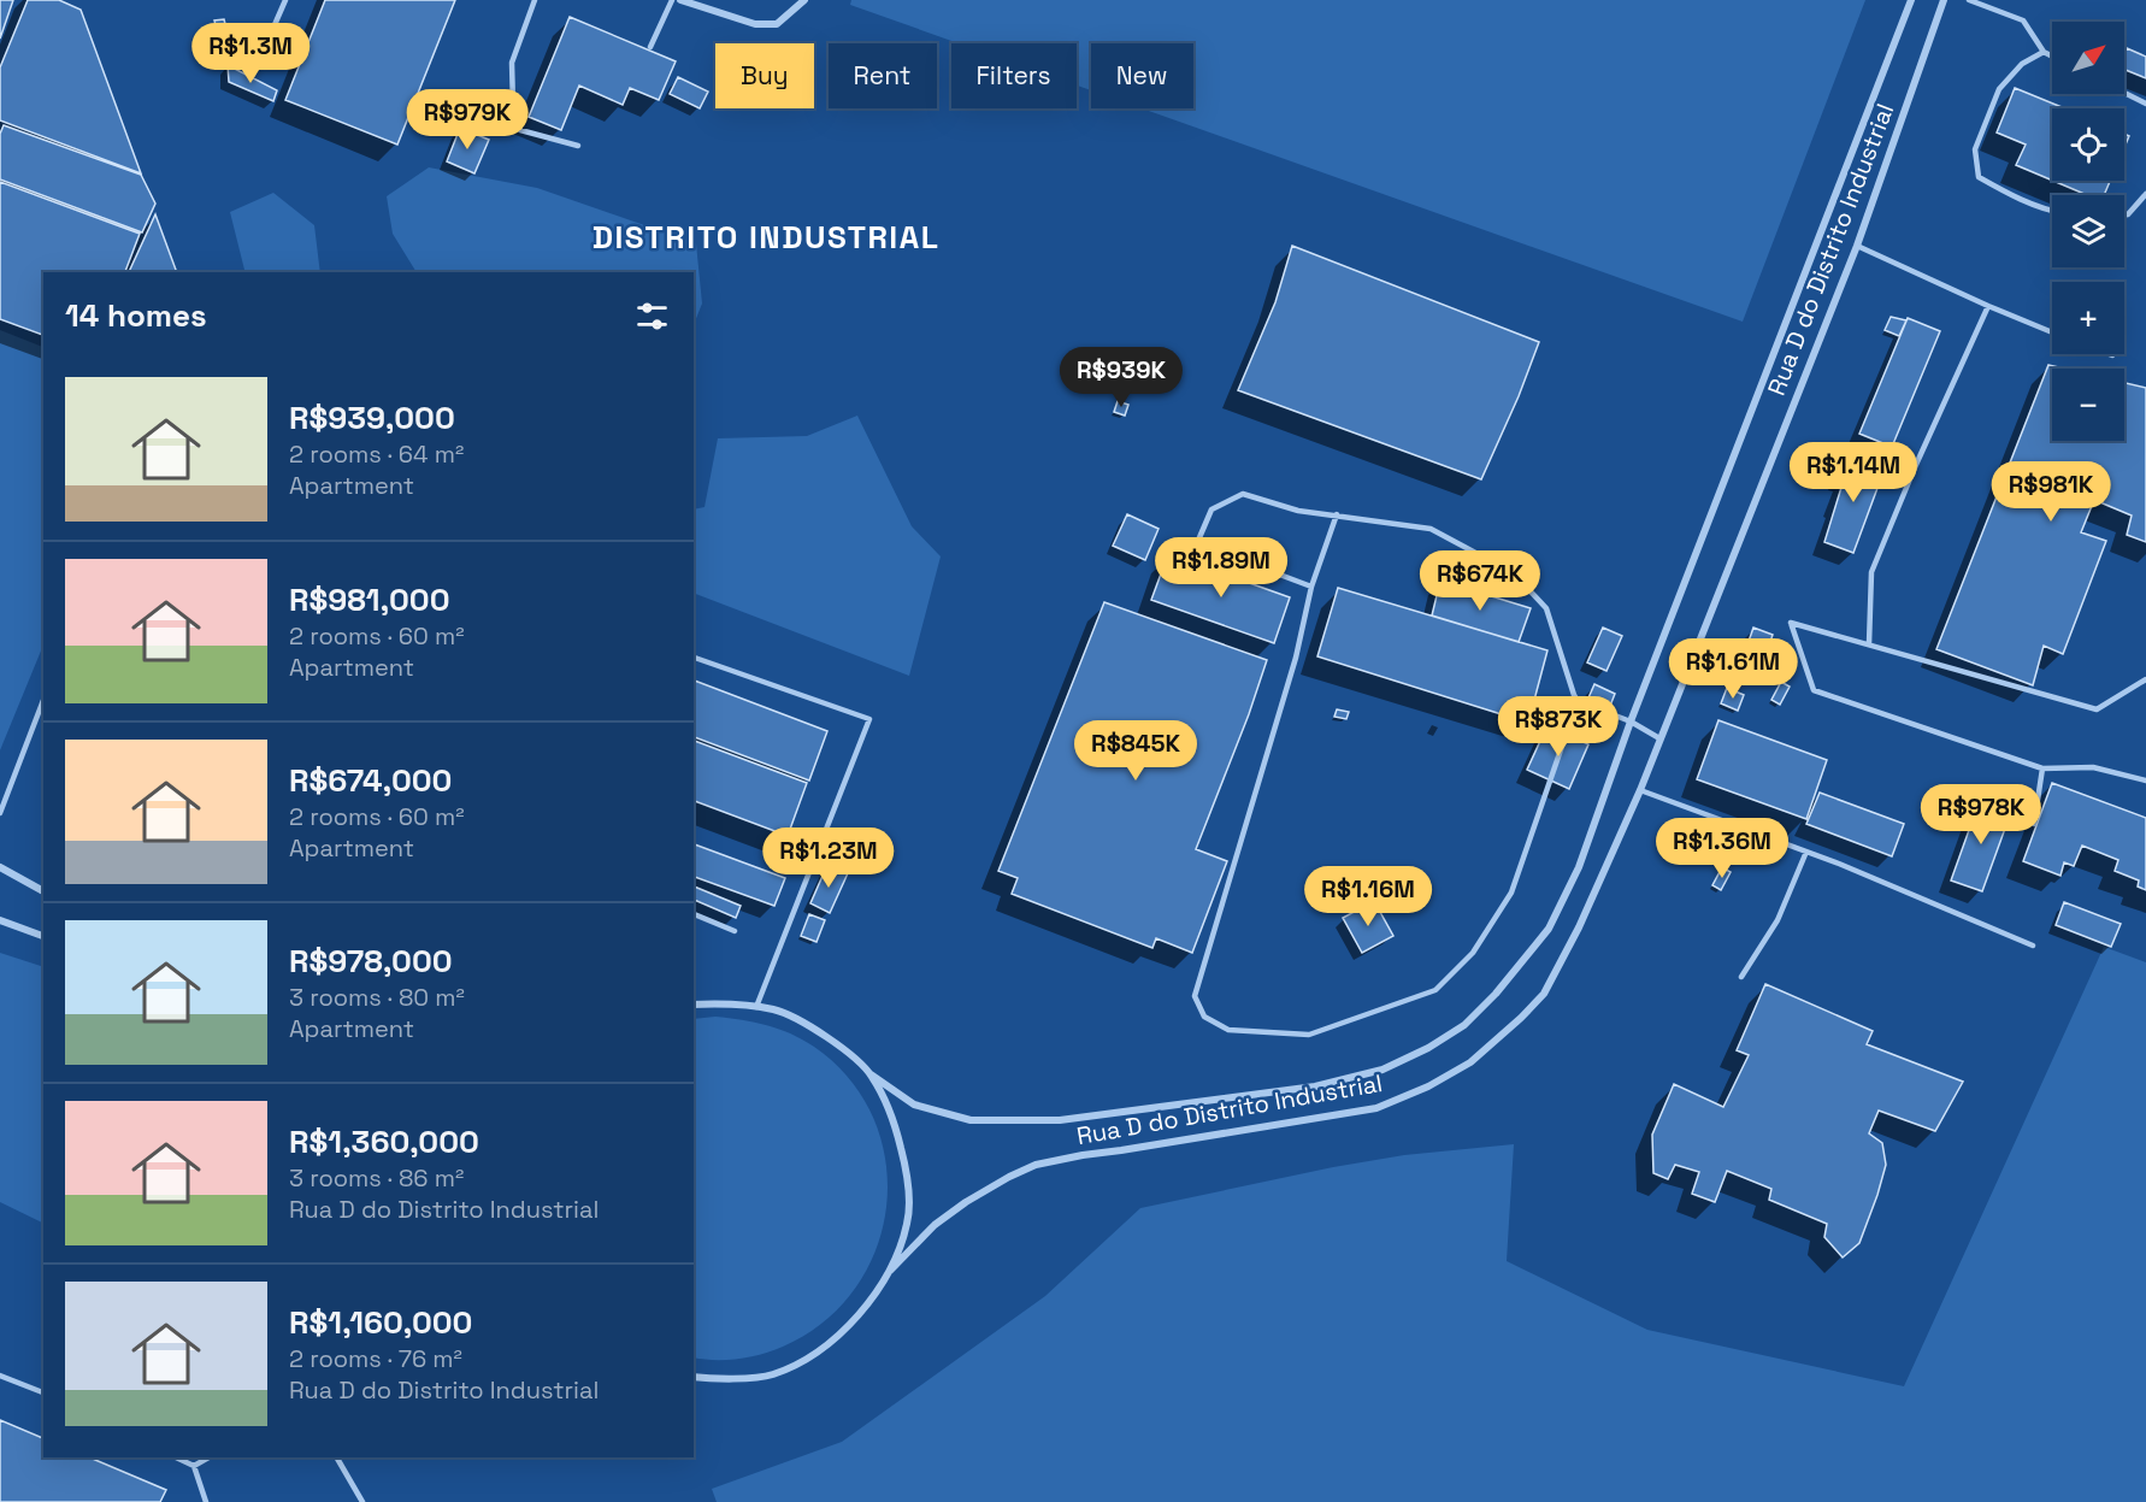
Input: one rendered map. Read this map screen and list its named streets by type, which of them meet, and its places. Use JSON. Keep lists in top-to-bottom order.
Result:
{
  "streets": {
    "street": ["Rua D do Distrito Industrial"]
  },
  "districts": ["DISTRITO INDUSTRIAL"],
  "north": "top right",
  "page": {
    "map_buttons": ["+", "−"],
    "price": [
      "R$1.3M",
      "R$979K",
      "R$939K",
      "R$1.14M",
      "R$981K",
      "R$1.89M",
      "R$674K",
      "R$1.61M",
      "R$873K",
      "R$845K",
      "R$978K",
      "R$1.36M",
      "R$1.23M",
      "R$1.16M"
    ],
    "chip": [
      "Buy",
      "Rent",
      "Filters",
      "New"
    ],
    "heading": "14 homes",
    "list": [
      {
        "name": "R$939,000",
        "note": "2 rooms · 64 m² · Apartment"
      },
      {
        "name": "R$981,000",
        "note": "2 rooms · 60 m² · Apartment"
      },
      {
        "name": "R$674,000",
        "note": "2 rooms · 60 m² · Apartment"
      },
      {
        "name": "R$978,000",
        "note": "3 rooms · 80 m² · Apartment"
      },
      {
        "name": "R$1,360,000",
        "note": "3 rooms · 86 m² · Rua D do Distrito Industrial"
      },
      {
        "name": "R$1,160,000",
        "note": "2 rooms · 76 m² · Rua D do Distrito Industrial"
      }
    ]
  }
}
